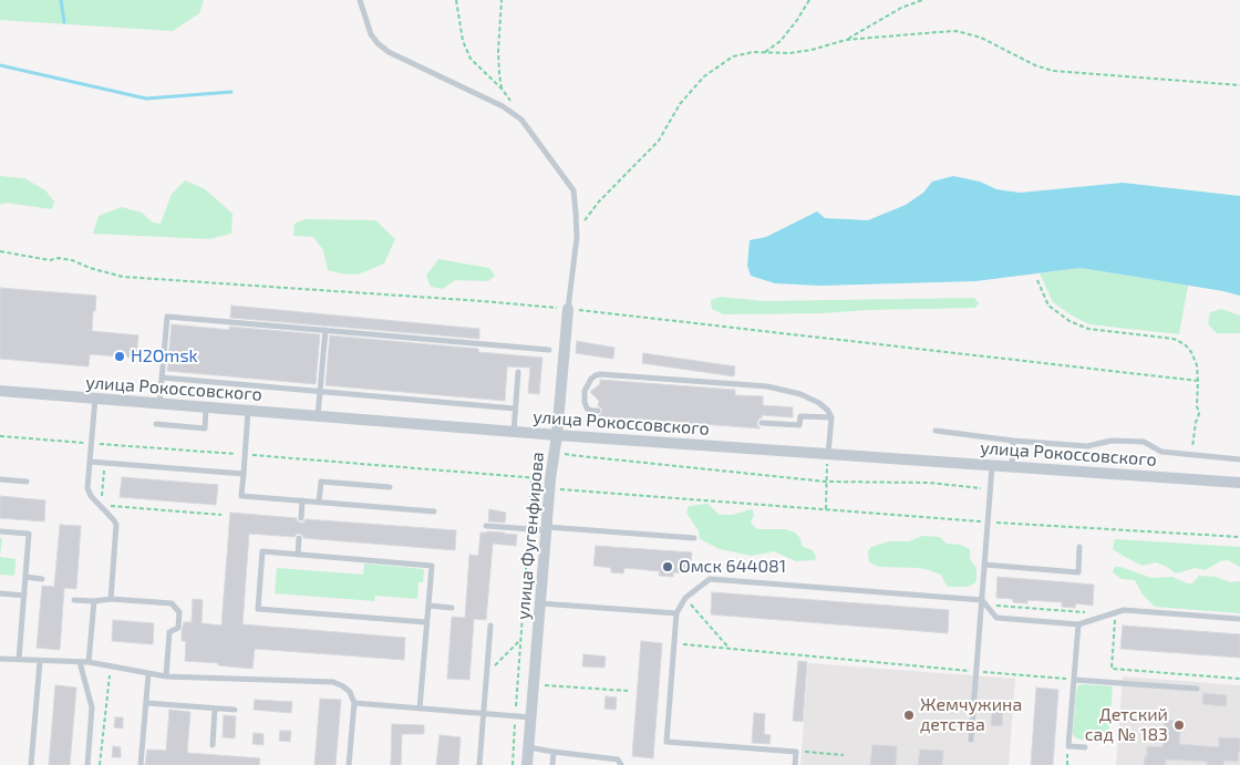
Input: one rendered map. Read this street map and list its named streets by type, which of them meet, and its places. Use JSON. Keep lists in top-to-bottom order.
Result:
{
  "streets": {
    "street": ["улица Рокоссовского", "улица Фугенфирова"]
  },
  "crossings": [
    ["улица Рокоссовского", "улица Фугенфирова"]
  ],
  "places": [
    "H2Omsk",
    "Омск 644081",
    "Жемчужина детства",
    "Детский сад № 183"
  ]
}
